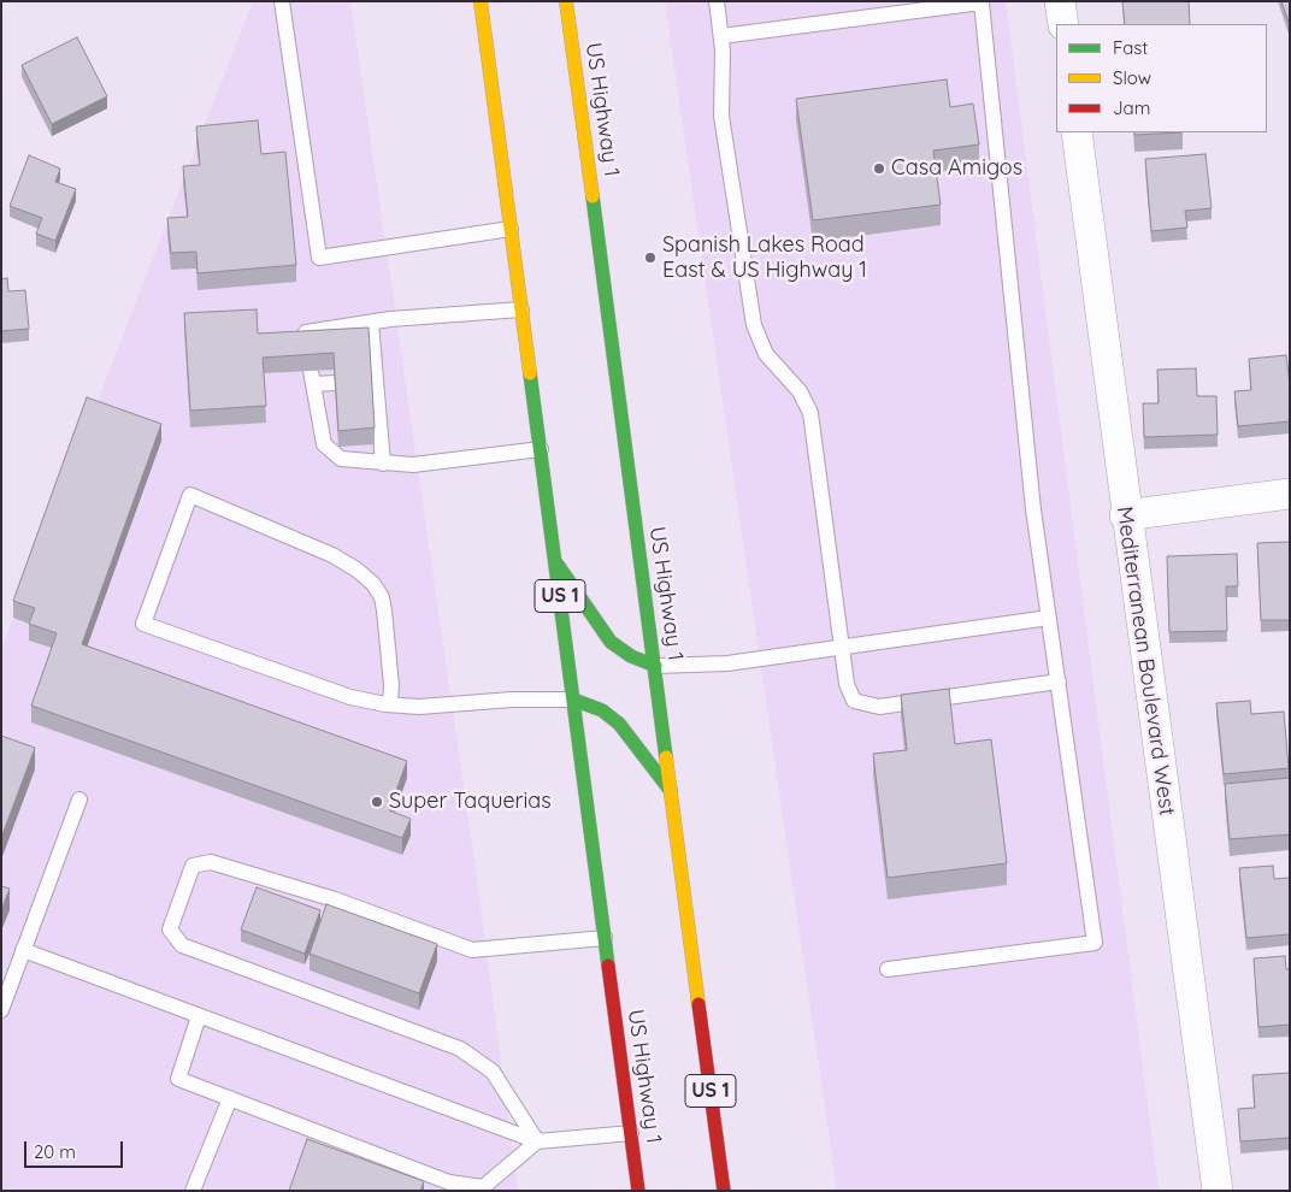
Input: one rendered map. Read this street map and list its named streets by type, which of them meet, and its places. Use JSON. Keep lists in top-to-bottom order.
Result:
{
  "streets": {
    "main road": ["US Highway 1", "US 1"],
    "street": ["Mediterranean Boulevard West"]
  },
  "places": ["Casa Amigos", "Spanish Lakes Road East & US Highway 1", "Super Taquerias"],
  "legend": ["Fast", "Slow", "Jam"],
  "scale_bar": "20 m"
}
